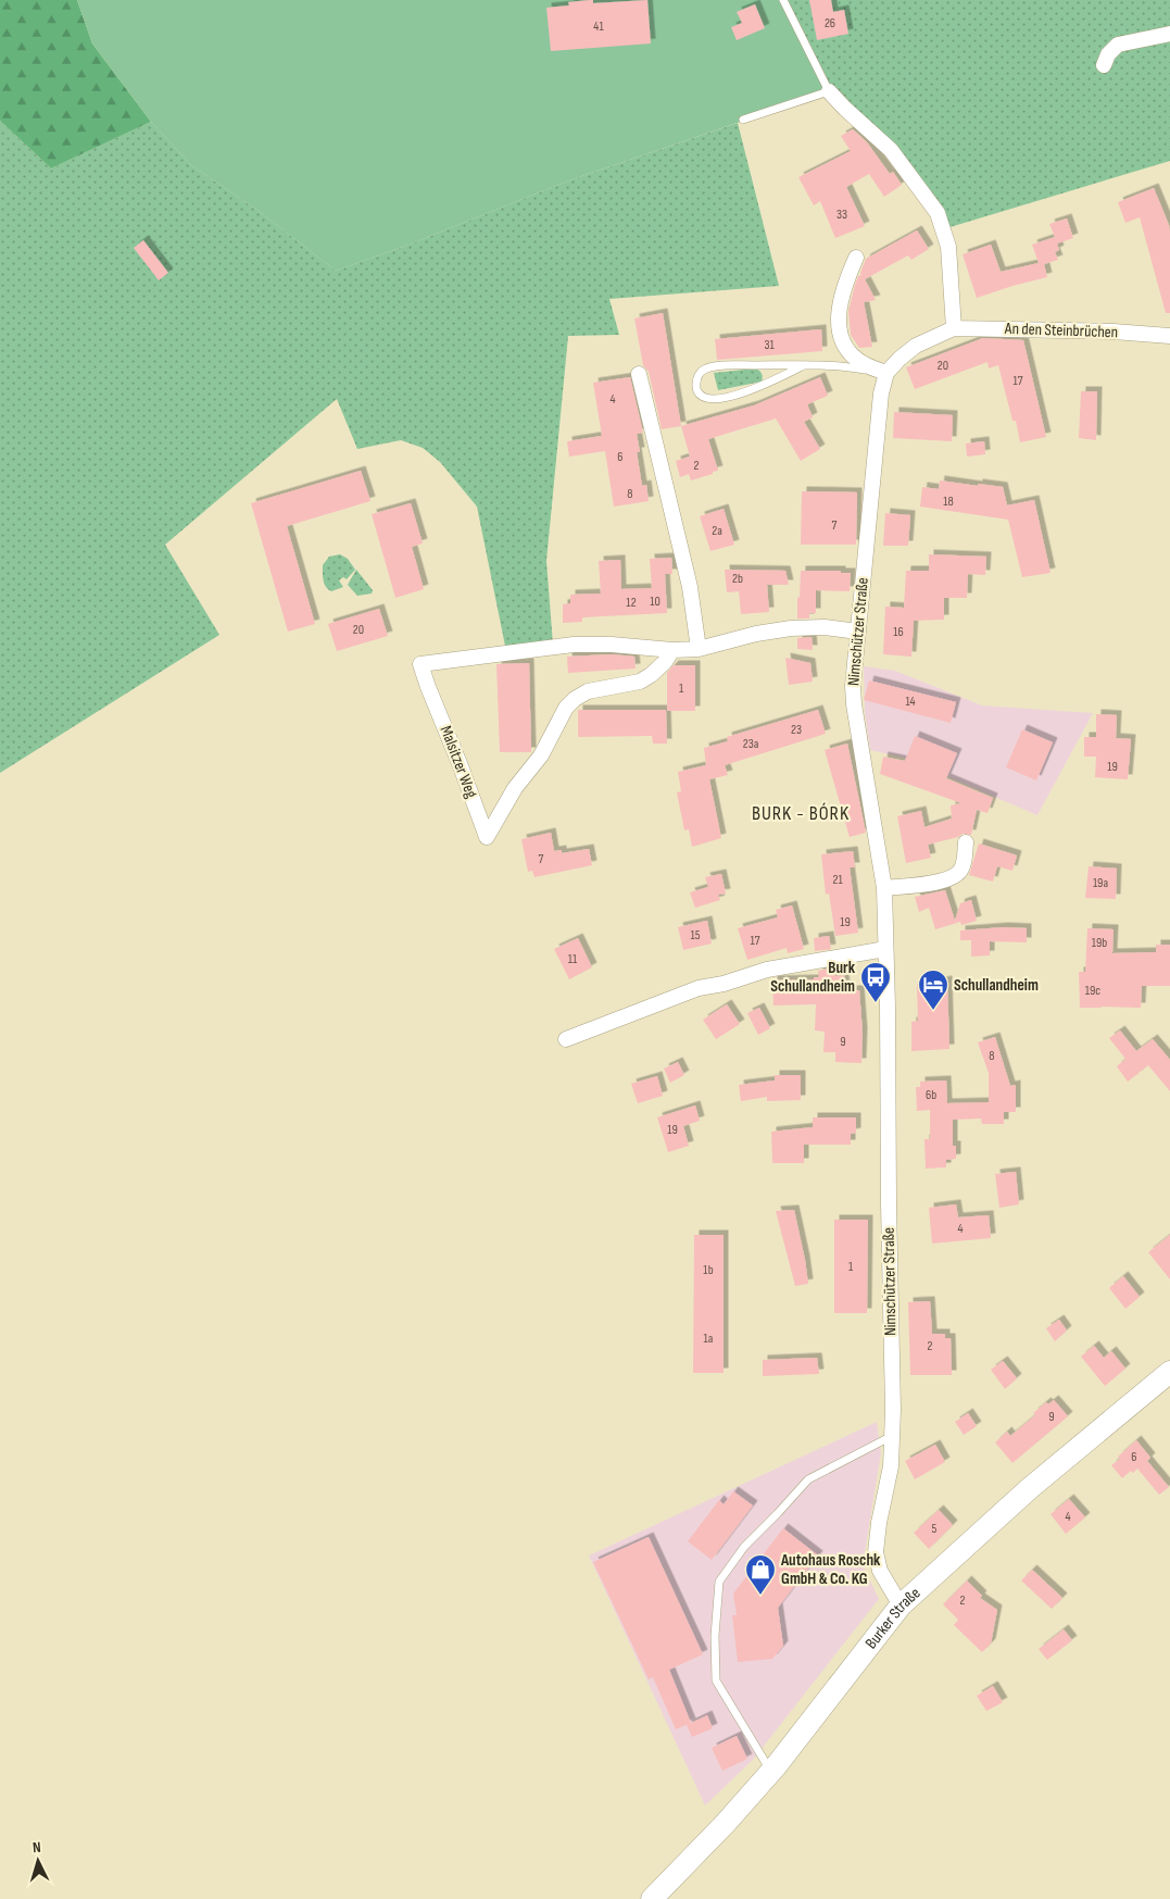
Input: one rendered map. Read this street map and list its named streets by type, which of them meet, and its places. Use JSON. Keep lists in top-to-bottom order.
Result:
{
  "streets": {
    "street": [
      "An den Steinbrüchen",
      "Nimschützer Straße",
      "Malsitzer Weg",
      "Burker Straße"
    ]
  },
  "crossings": [
    ["Nimschützer Straße", "Malsitzer Weg"],
    ["Nimschützer Straße", "Burker Straße"]
  ],
  "districts": ["BURK - BÓRK"],
  "places": {
    "bus stop": ["Burk Schullandheim"],
    "hotel": ["Schullandheim"],
    "shop": ["Autohaus Roschk GmbH & Co. KG"]
  },
  "house_numbers": [
    "26",
    "41",
    "33",
    "31",
    "20",
    "17",
    "4",
    "6",
    "2",
    "8",
    "18",
    "7",
    "2a",
    "2b",
    "10",
    "12",
    "20",
    "16",
    "1",
    "14",
    "23",
    "23a",
    "19",
    "7",
    "21",
    "19a",
    "19",
    "15",
    "17",
    "19b",
    "11",
    "19c",
    "9",
    "8",
    "6b",
    "19",
    "4",
    "1",
    "1b",
    "1a",
    "2",
    "9",
    "6",
    "4",
    "5",
    "2"
  ],
  "north": "top"
}
